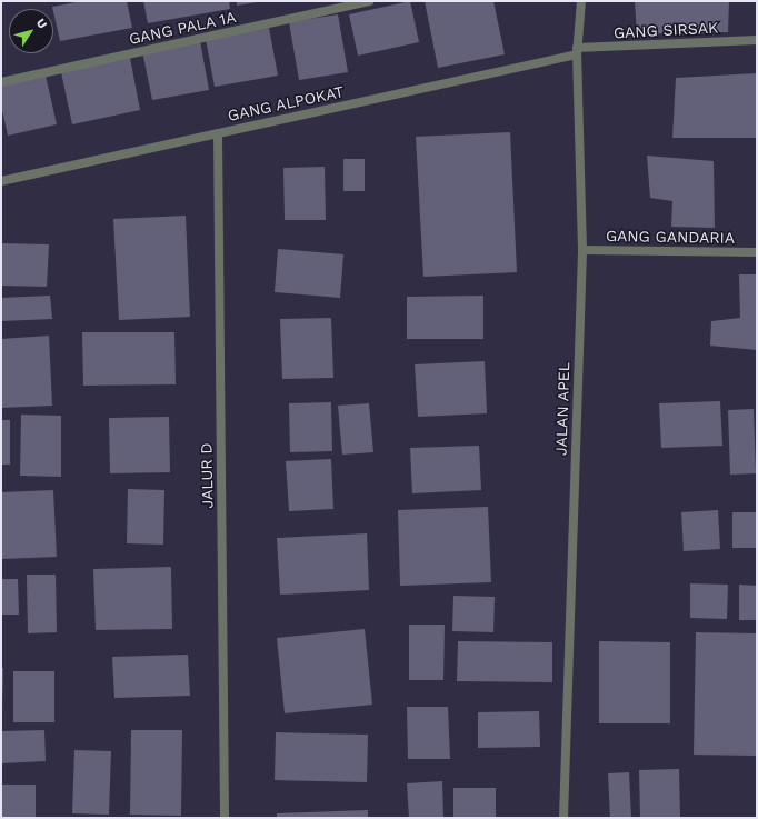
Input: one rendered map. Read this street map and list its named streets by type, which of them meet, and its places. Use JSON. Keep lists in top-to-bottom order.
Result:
{
  "streets": {
    "street": [
      "GANG PALA 1A",
      "GANG SIRSAK",
      "GANG ALPOKAT",
      "GANG GANDARIA",
      "JALAN APEL",
      "JALUR D"
    ]
  },
  "crossings": [
    ["GANG SIRSAK", "GANG ALPOKAT"],
    ["GANG SIRSAK", "JALAN APEL"],
    ["GANG ALPOKAT", "JALAN APEL"],
    ["GANG ALPOKAT", "JALUR D"],
    ["GANG GANDARIA", "JALAN APEL"]
  ],
  "north": "top right"
}
